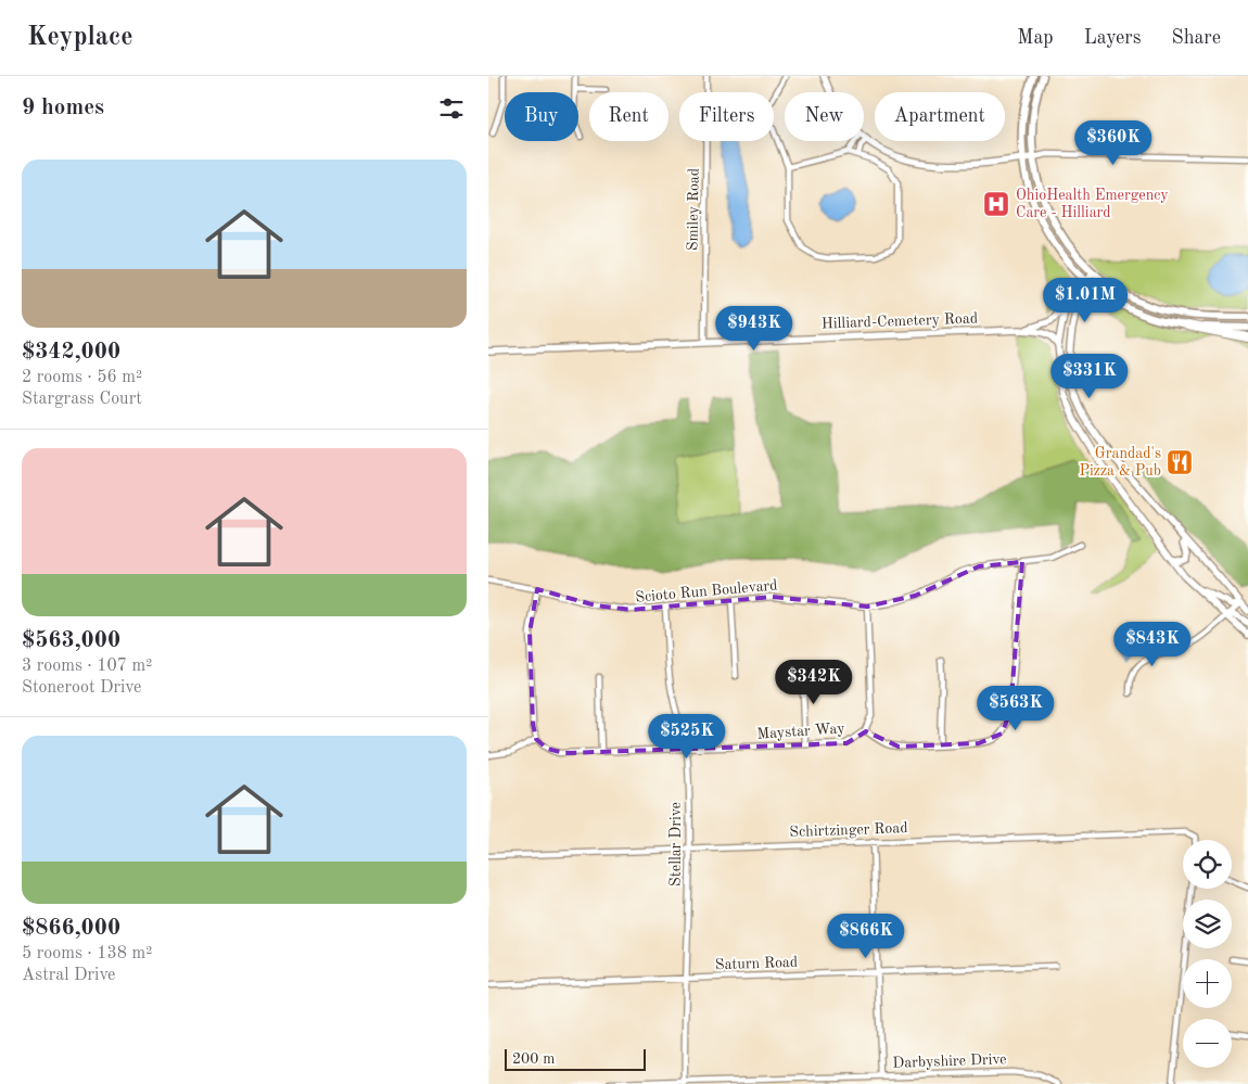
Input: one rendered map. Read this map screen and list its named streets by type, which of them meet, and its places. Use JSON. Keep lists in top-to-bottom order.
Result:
{
  "streets": {
    "main road": ["Hilliard-Cemetery Road"],
    "street": [
      "Smiley Road",
      "Scioto Run Boulevard",
      "Maystar Way",
      "Schirtzinger Road",
      "Stellar Drive",
      "Saturn Road",
      "Darbyshire Drive"
    ]
  },
  "crossings": [
    ["Smiley Road", "Hilliard-Cemetery Road"],
    ["Scioto Run Boulevard", "Maystar Way"],
    ["Scioto Run Boulevard", "Stellar Drive"],
    ["Maystar Way", "Stellar Drive"],
    ["Schirtzinger Road", "Stellar Drive"],
    ["Stellar Drive", "Saturn Road"],
    ["Stellar Drive", "Darbyshire Drive"]
  ],
  "places": {
    "hospital": ["OhioHealth Emergency Care - Hilliard"],
    "restaurant": ["Grandad's Pizza & Pub"]
  },
  "scale_bar": "200 m",
  "page": {
    "header": "Keyplace",
    "nav": ["Map", "Layers", "Share"],
    "heading": "9 homes",
    "chip": [
      "Buy",
      "Rent",
      "Filters",
      "New",
      "Apartment"
    ],
    "price": [
      "$360K",
      "$1.01M",
      "$943K",
      "$331K",
      "$843K",
      "$342K",
      "$563K",
      "$525K",
      "$866K"
    ],
    "list": [
      {
        "name": "$342,000",
        "note": "2 rooms · 56 m² · Stargrass Court"
      },
      {
        "name": "$563,000",
        "note": "3 rooms · 107 m² · Stoneroot Drive"
      },
      {
        "name": "$866,000",
        "note": "5 rooms · 138 m² · Astral Drive"
      }
    ],
    "map_buttons": ["+", "−"],
    "scale": "200 m"
  }
}
